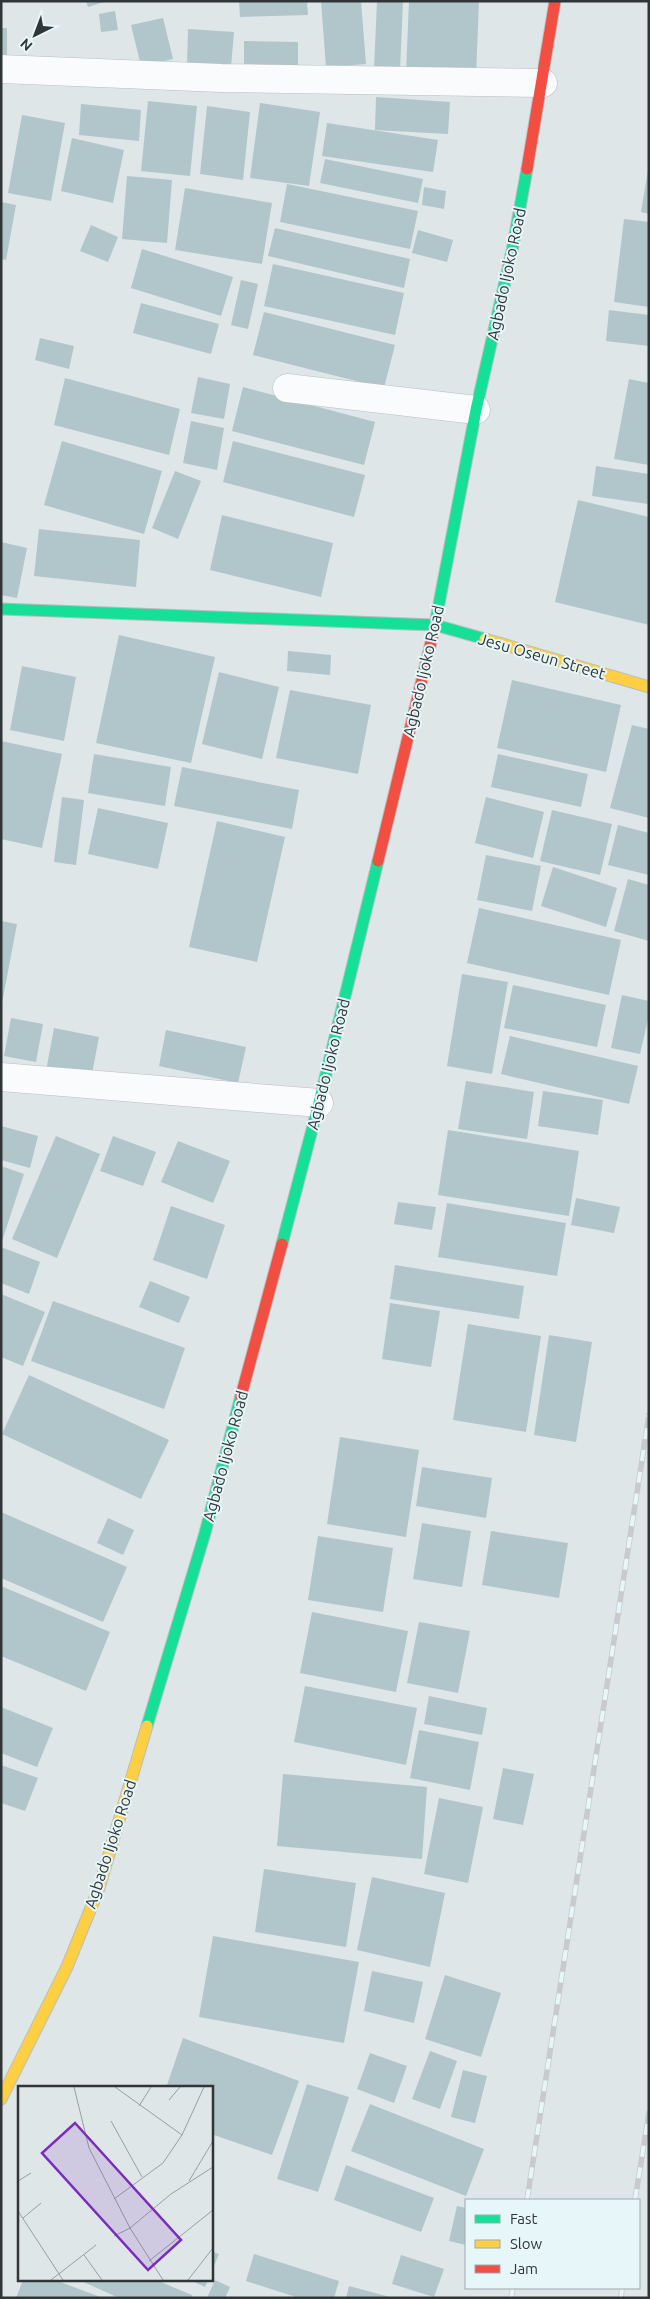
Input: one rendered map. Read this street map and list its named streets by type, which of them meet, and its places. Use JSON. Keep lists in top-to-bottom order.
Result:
{
  "streets": {
    "street": ["Agbado Ijoko Road", "Jesu Oseun Street"]
  },
  "crossings": [
    ["Agbado Ijoko Road", "Jesu Oseun Street"]
  ],
  "legend": ["Fast", "Slow", "Jam"],
  "north": "bottom left"
}
